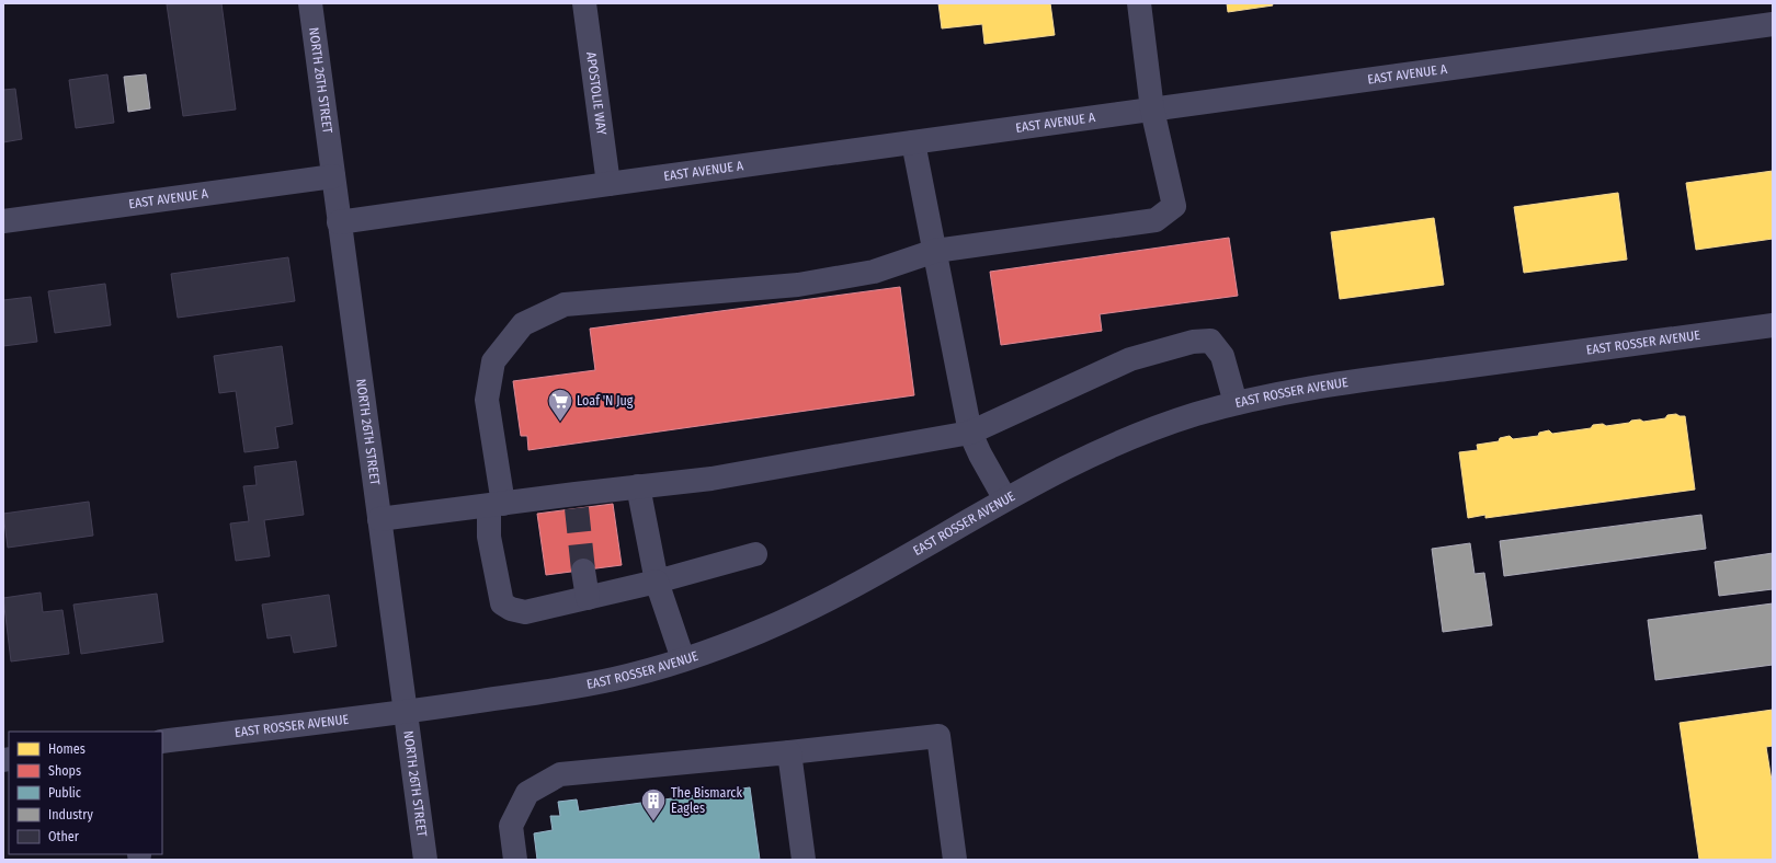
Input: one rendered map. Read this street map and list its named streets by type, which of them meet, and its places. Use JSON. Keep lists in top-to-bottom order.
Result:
{
  "streets": {
    "street": [
      "EAST AVENUE A",
      "NORTH 26TH STREET",
      "APOSTOLIE WAY",
      "EAST ROSSER AVENUE"
    ]
  },
  "crossings": [
    ["EAST AVENUE A", "NORTH 26TH STREET"],
    ["EAST AVENUE A", "APOSTOLIE WAY"],
    ["NORTH 26TH STREET", "EAST ROSSER AVENUE"]
  ],
  "places": {
    "supermarket": ["Loaf 'N Jug"],
    "building": ["The Bismarck Eagles"]
  },
  "legend": [
    "Homes",
    "Shops",
    "Public",
    "Industry",
    "Other"
  ]
}
